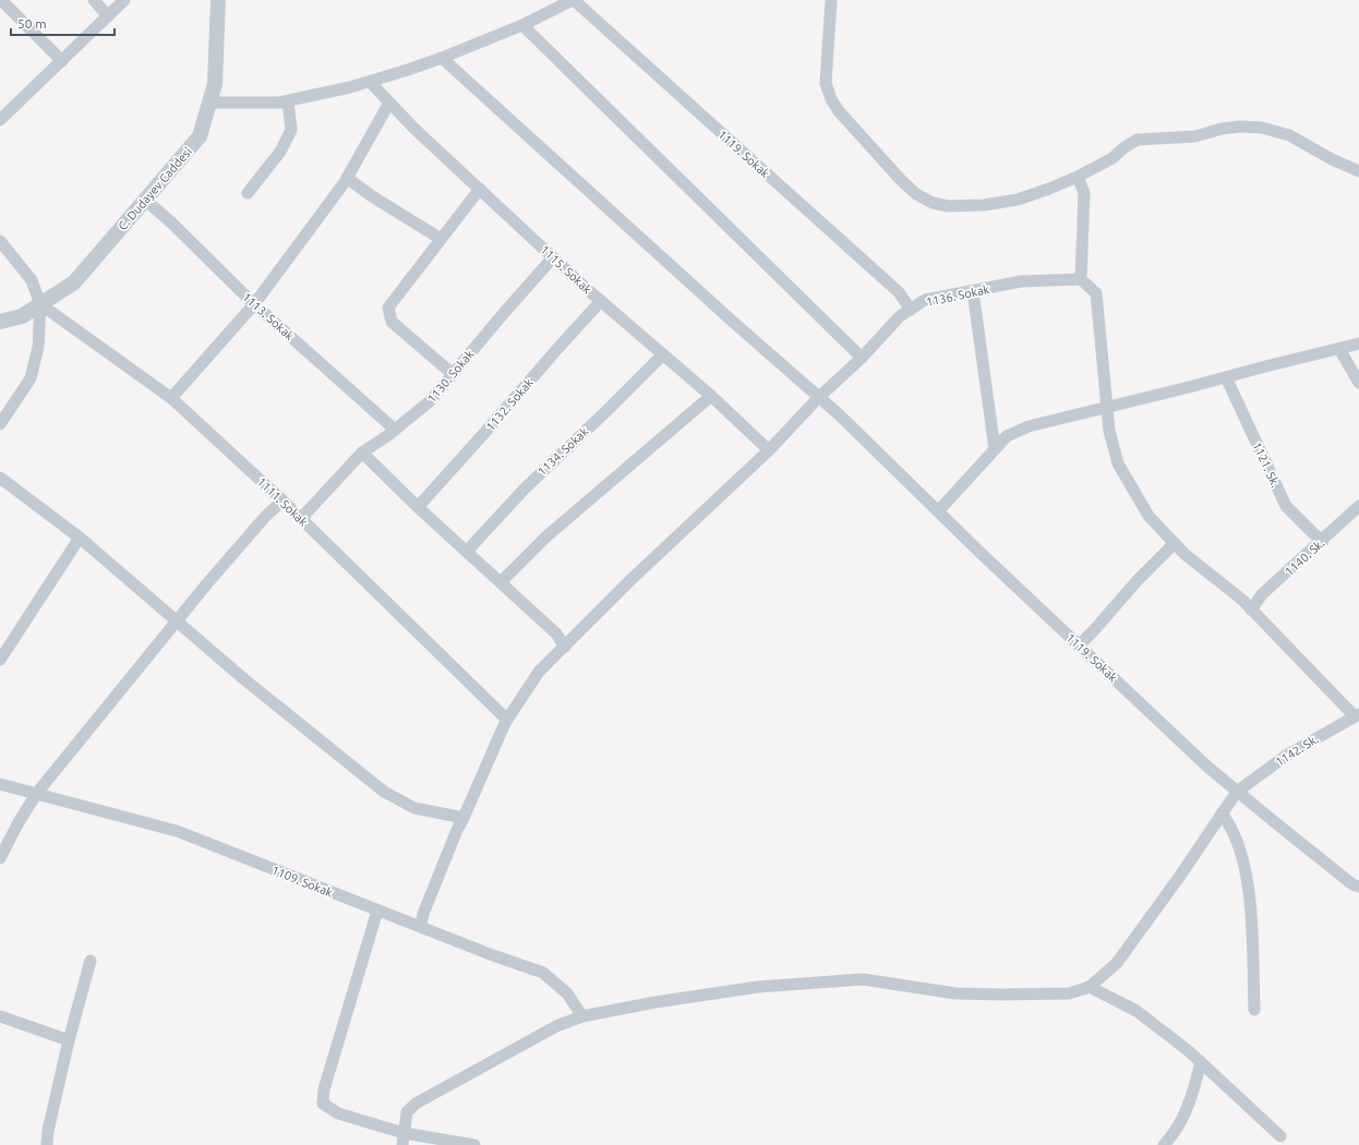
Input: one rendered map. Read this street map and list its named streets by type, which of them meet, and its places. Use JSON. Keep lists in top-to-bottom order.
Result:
{
  "streets": {
    "street": [
      "1119. Sokak",
      "C. Dudayev Caddesi",
      "1115. Sokak",
      "1136. Sokak",
      "1113. Sokak",
      "1130. Sokak",
      "1132. Sokak",
      "1134. Sokak",
      "1121. Sk.",
      "1111. Sokak",
      "1140. Sk.",
      "1142. Sk.",
      "1109. Sokak"
    ]
  },
  "crossings": [
    ["1119. Sokak", "1136. Sokak"],
    ["1119. Sokak", "1142. Sk."],
    ["C. Dudayev Caddesi", "1113. Sokak"],
    ["C. Dudayev Caddesi", "1111. Sokak"],
    ["1115. Sokak", "1136. Sokak"],
    ["1115. Sokak", "1130. Sokak"],
    ["1115. Sokak", "1132. Sokak"],
    ["1115. Sokak", "1134. Sokak"],
    ["1136. Sokak", "1111. Sokak"],
    ["1136. Sokak", "1109. Sokak"],
    ["1113. Sokak", "1130. Sokak"],
    ["1130. Sokak", "1111. Sokak"],
    ["1121. Sk.", "1140. Sk."],
    ["1142. Sk.", "1109. Sokak"]
  ],
  "scale_bar": "50 m"
}
